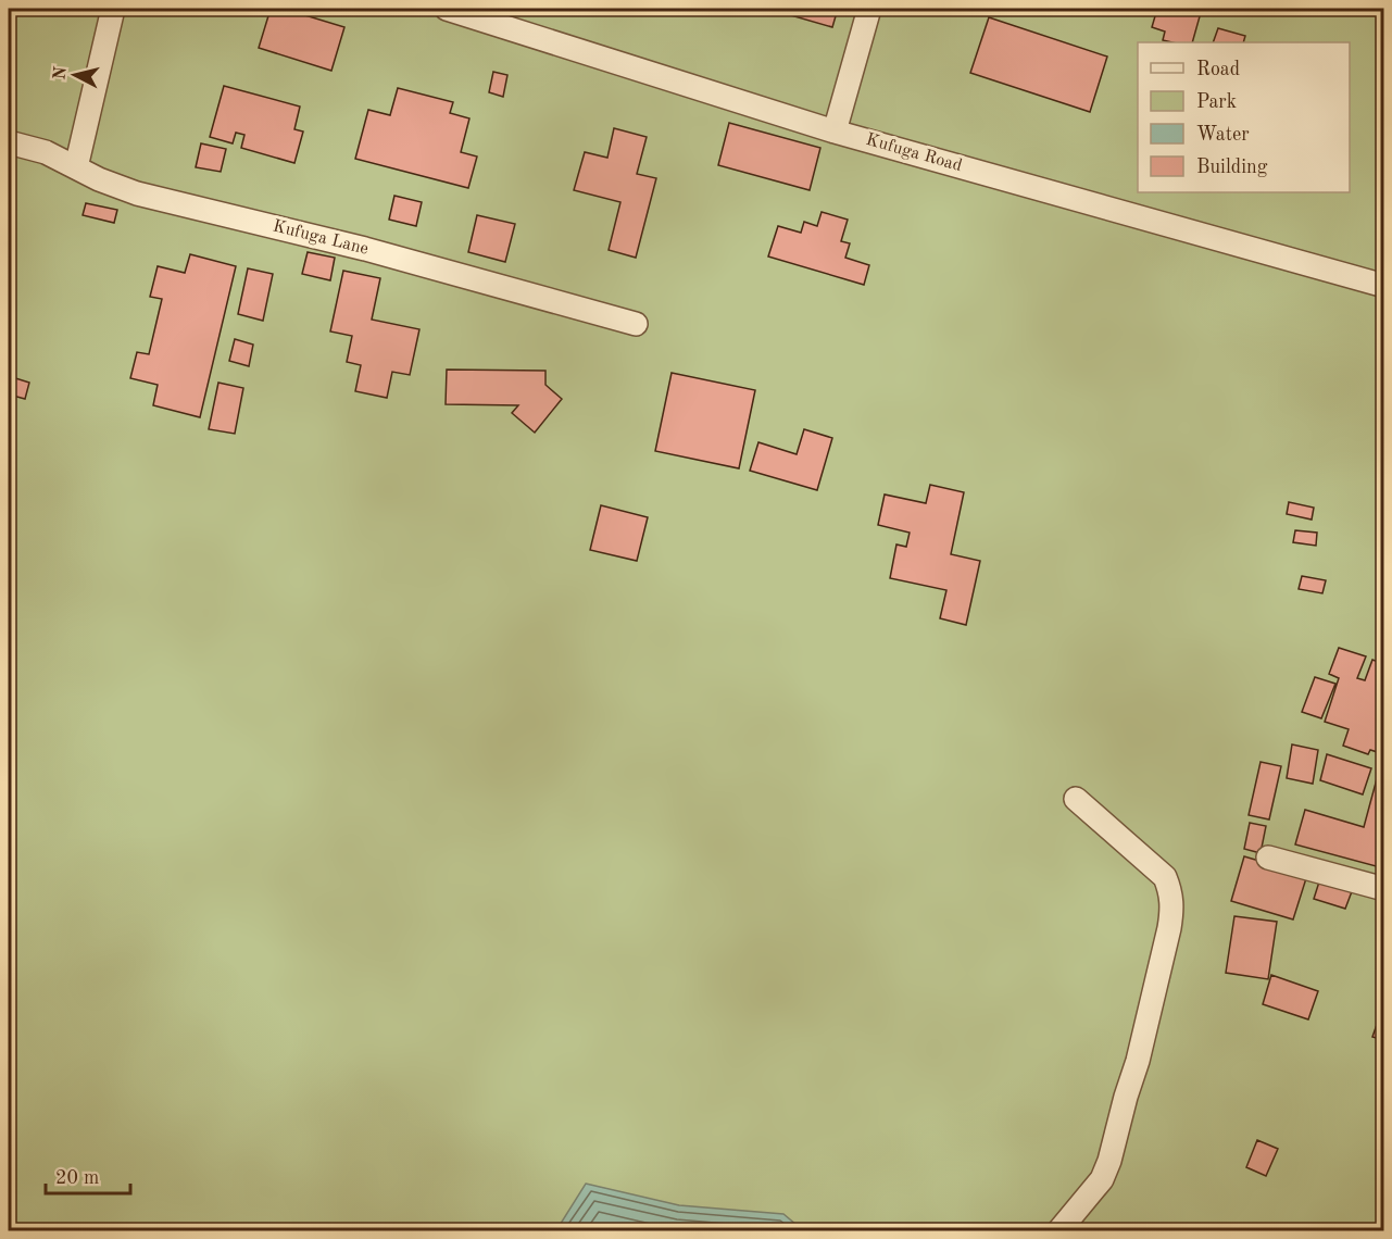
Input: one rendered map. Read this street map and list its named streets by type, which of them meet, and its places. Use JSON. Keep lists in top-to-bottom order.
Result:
{
  "streets": {
    "street": ["Kufuga Road", "Kufuga Lane"]
  },
  "legend": [
    "Road",
    "Park",
    "Water",
    "Building"
  ],
  "scale_bar": "20 m",
  "north": "left"
}
